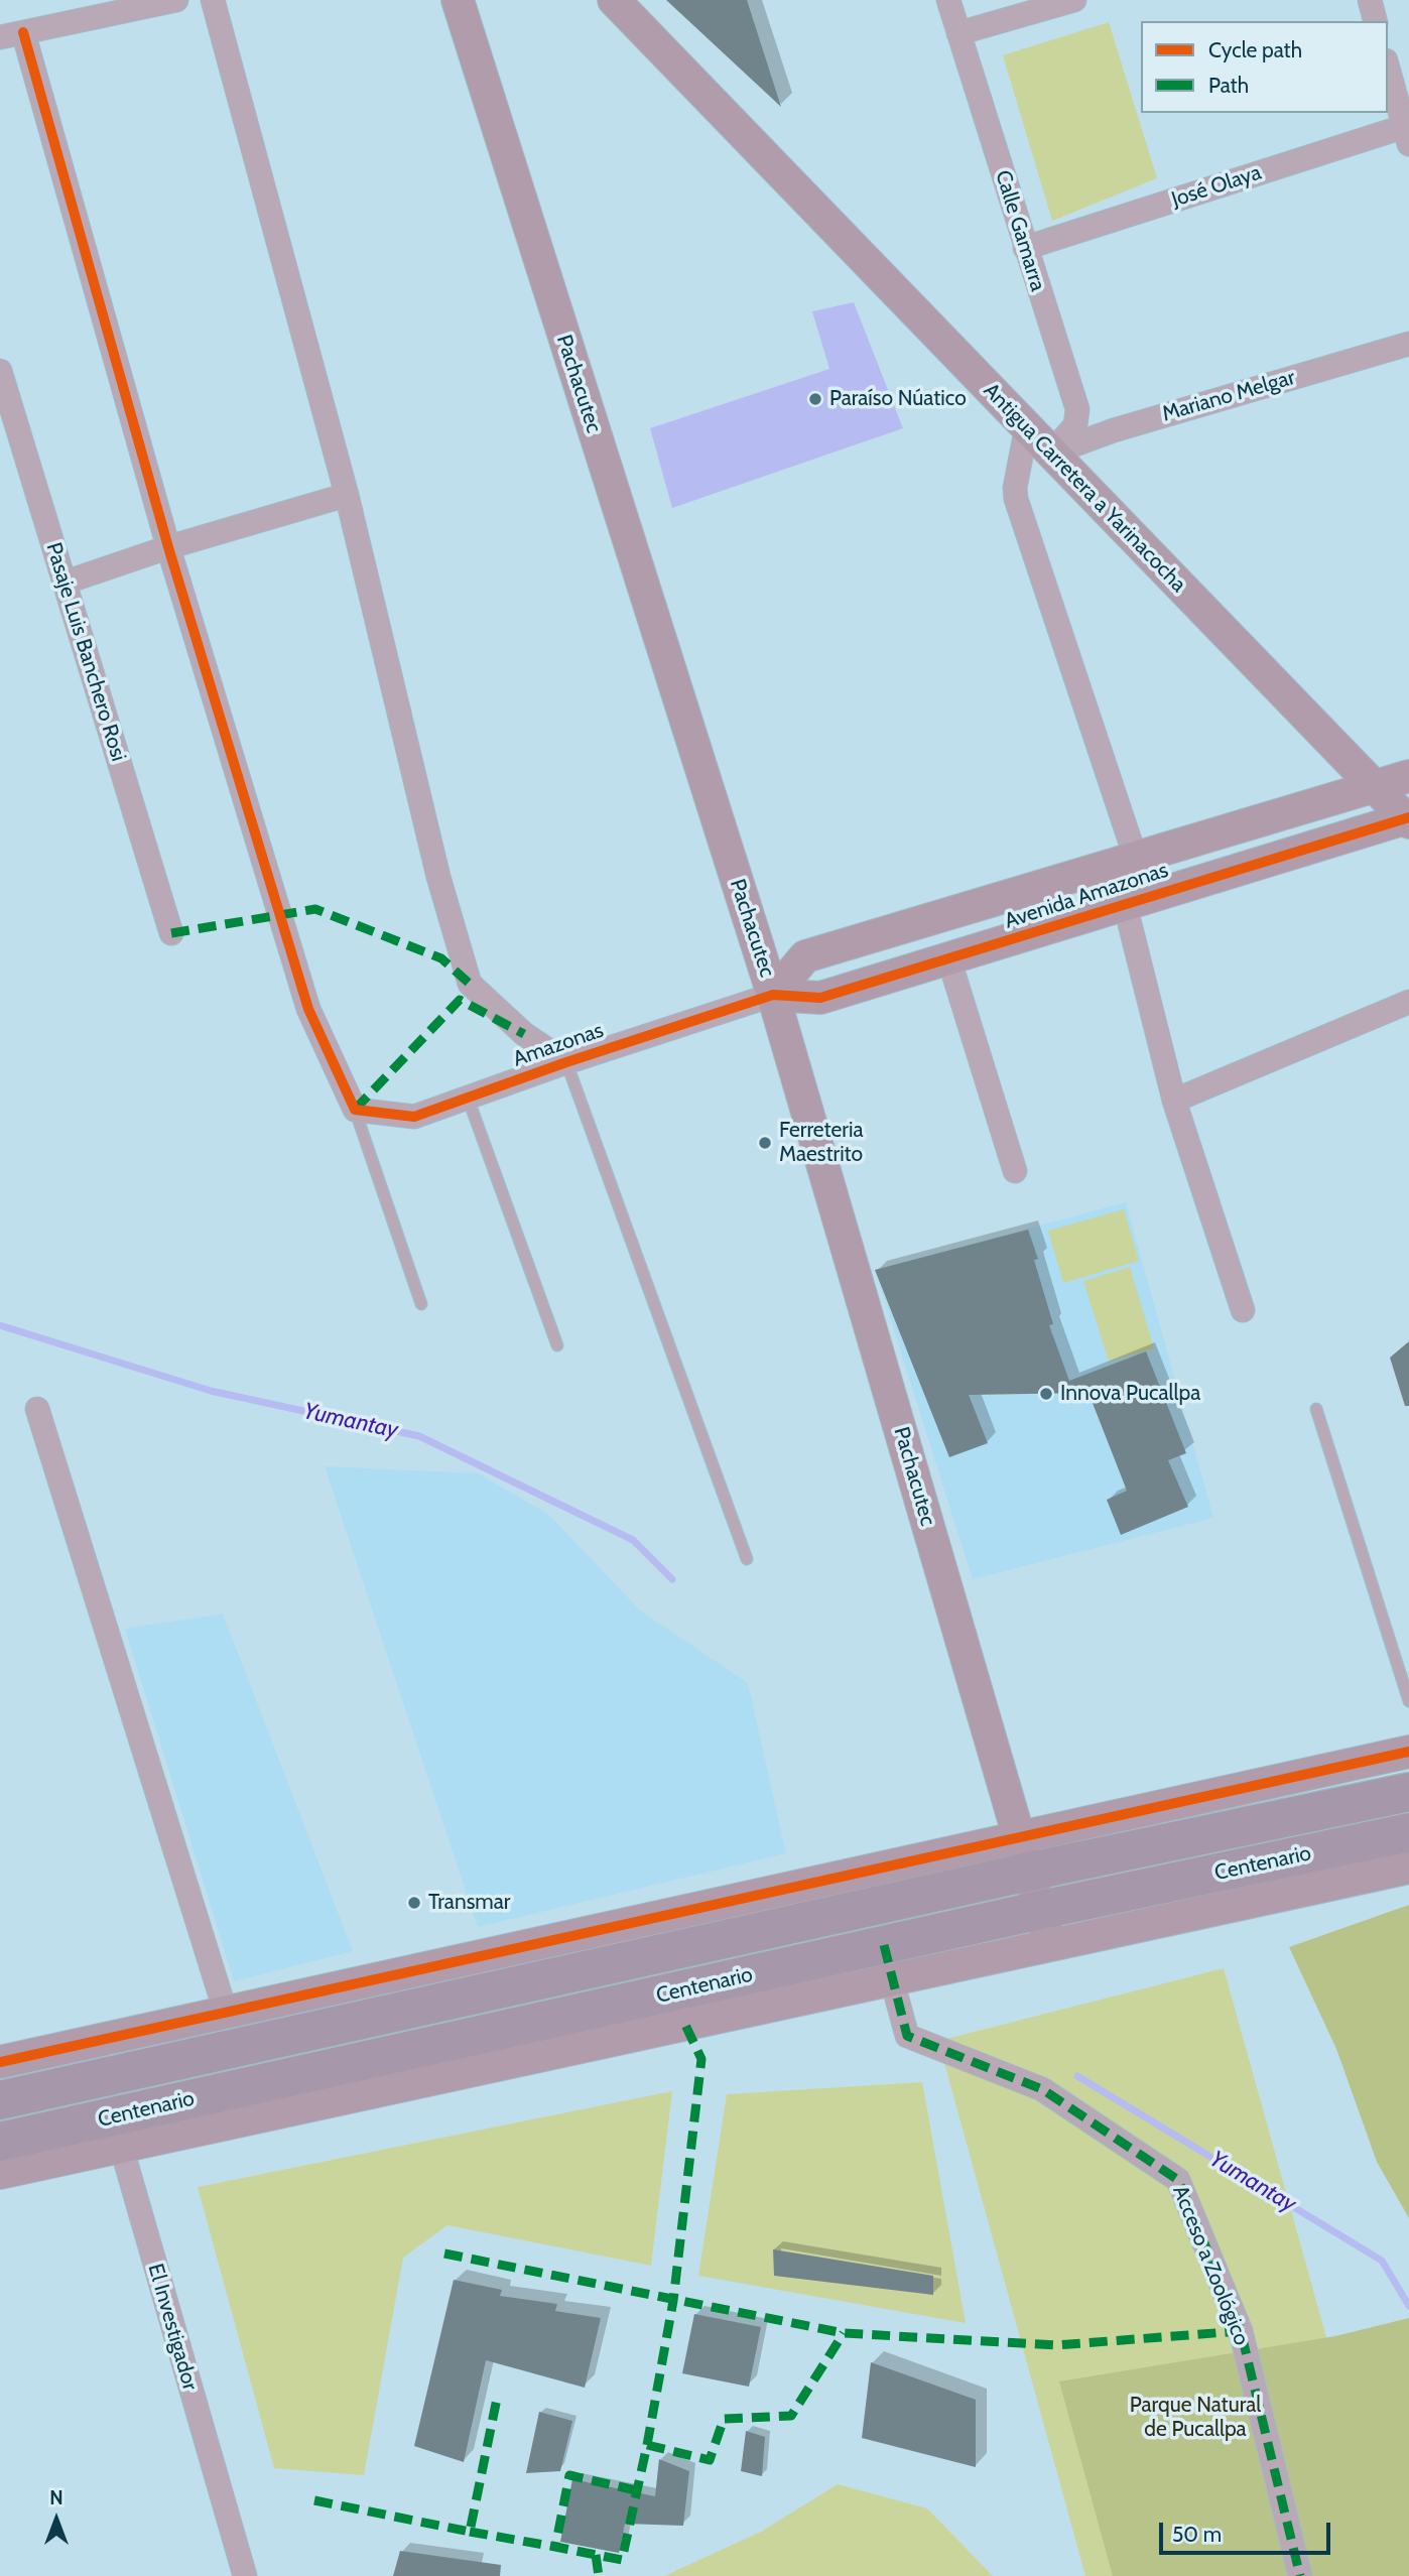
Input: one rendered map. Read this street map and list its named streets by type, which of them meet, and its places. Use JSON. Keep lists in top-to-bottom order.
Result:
{
  "streets": {
    "highway": ["Centenario"],
    "street": [
      "José Olaya",
      "Calle Gamarra",
      "Pachacutec",
      "Mariano Melgar",
      "Antigua Carretera a Yarinacocha",
      "Pasaje Luis Banchero Rosi",
      "Avenida Amazonas",
      "Amazonas",
      "Acceso a Zoológico",
      "El Investigador"
    ]
  },
  "crossings": [
    ["José Olaya", "Calle Gamarra"],
    ["Calle Gamarra", "Mariano Melgar"],
    ["Calle Gamarra", "Antigua Carretera a Yarinacocha"],
    ["Pachacutec", "Avenida Amazonas"],
    ["Pachacutec", "Amazonas"],
    ["Pachacutec", "Centenario"],
    ["Mariano Melgar", "Antigua Carretera a Yarinacocha"],
    ["Antigua Carretera a Yarinacocha", "Avenida Amazonas"],
    ["Avenida Amazonas", "Amazonas"],
    ["Centenario", "Acceso a Zoológico"],
    ["Centenario", "El Investigador"]
  ],
  "water": ["Yumantay"],
  "parks": ["Parque Natural de Pucallpa"],
  "places": [
    "Paraíso Núatico",
    "Ferreteria Maestrito",
    "Innova Pucallpa",
    "Transmar"
  ],
  "legend": ["Cycle path", "Path"],
  "scale_bar": "50 m",
  "north": "top"
}
